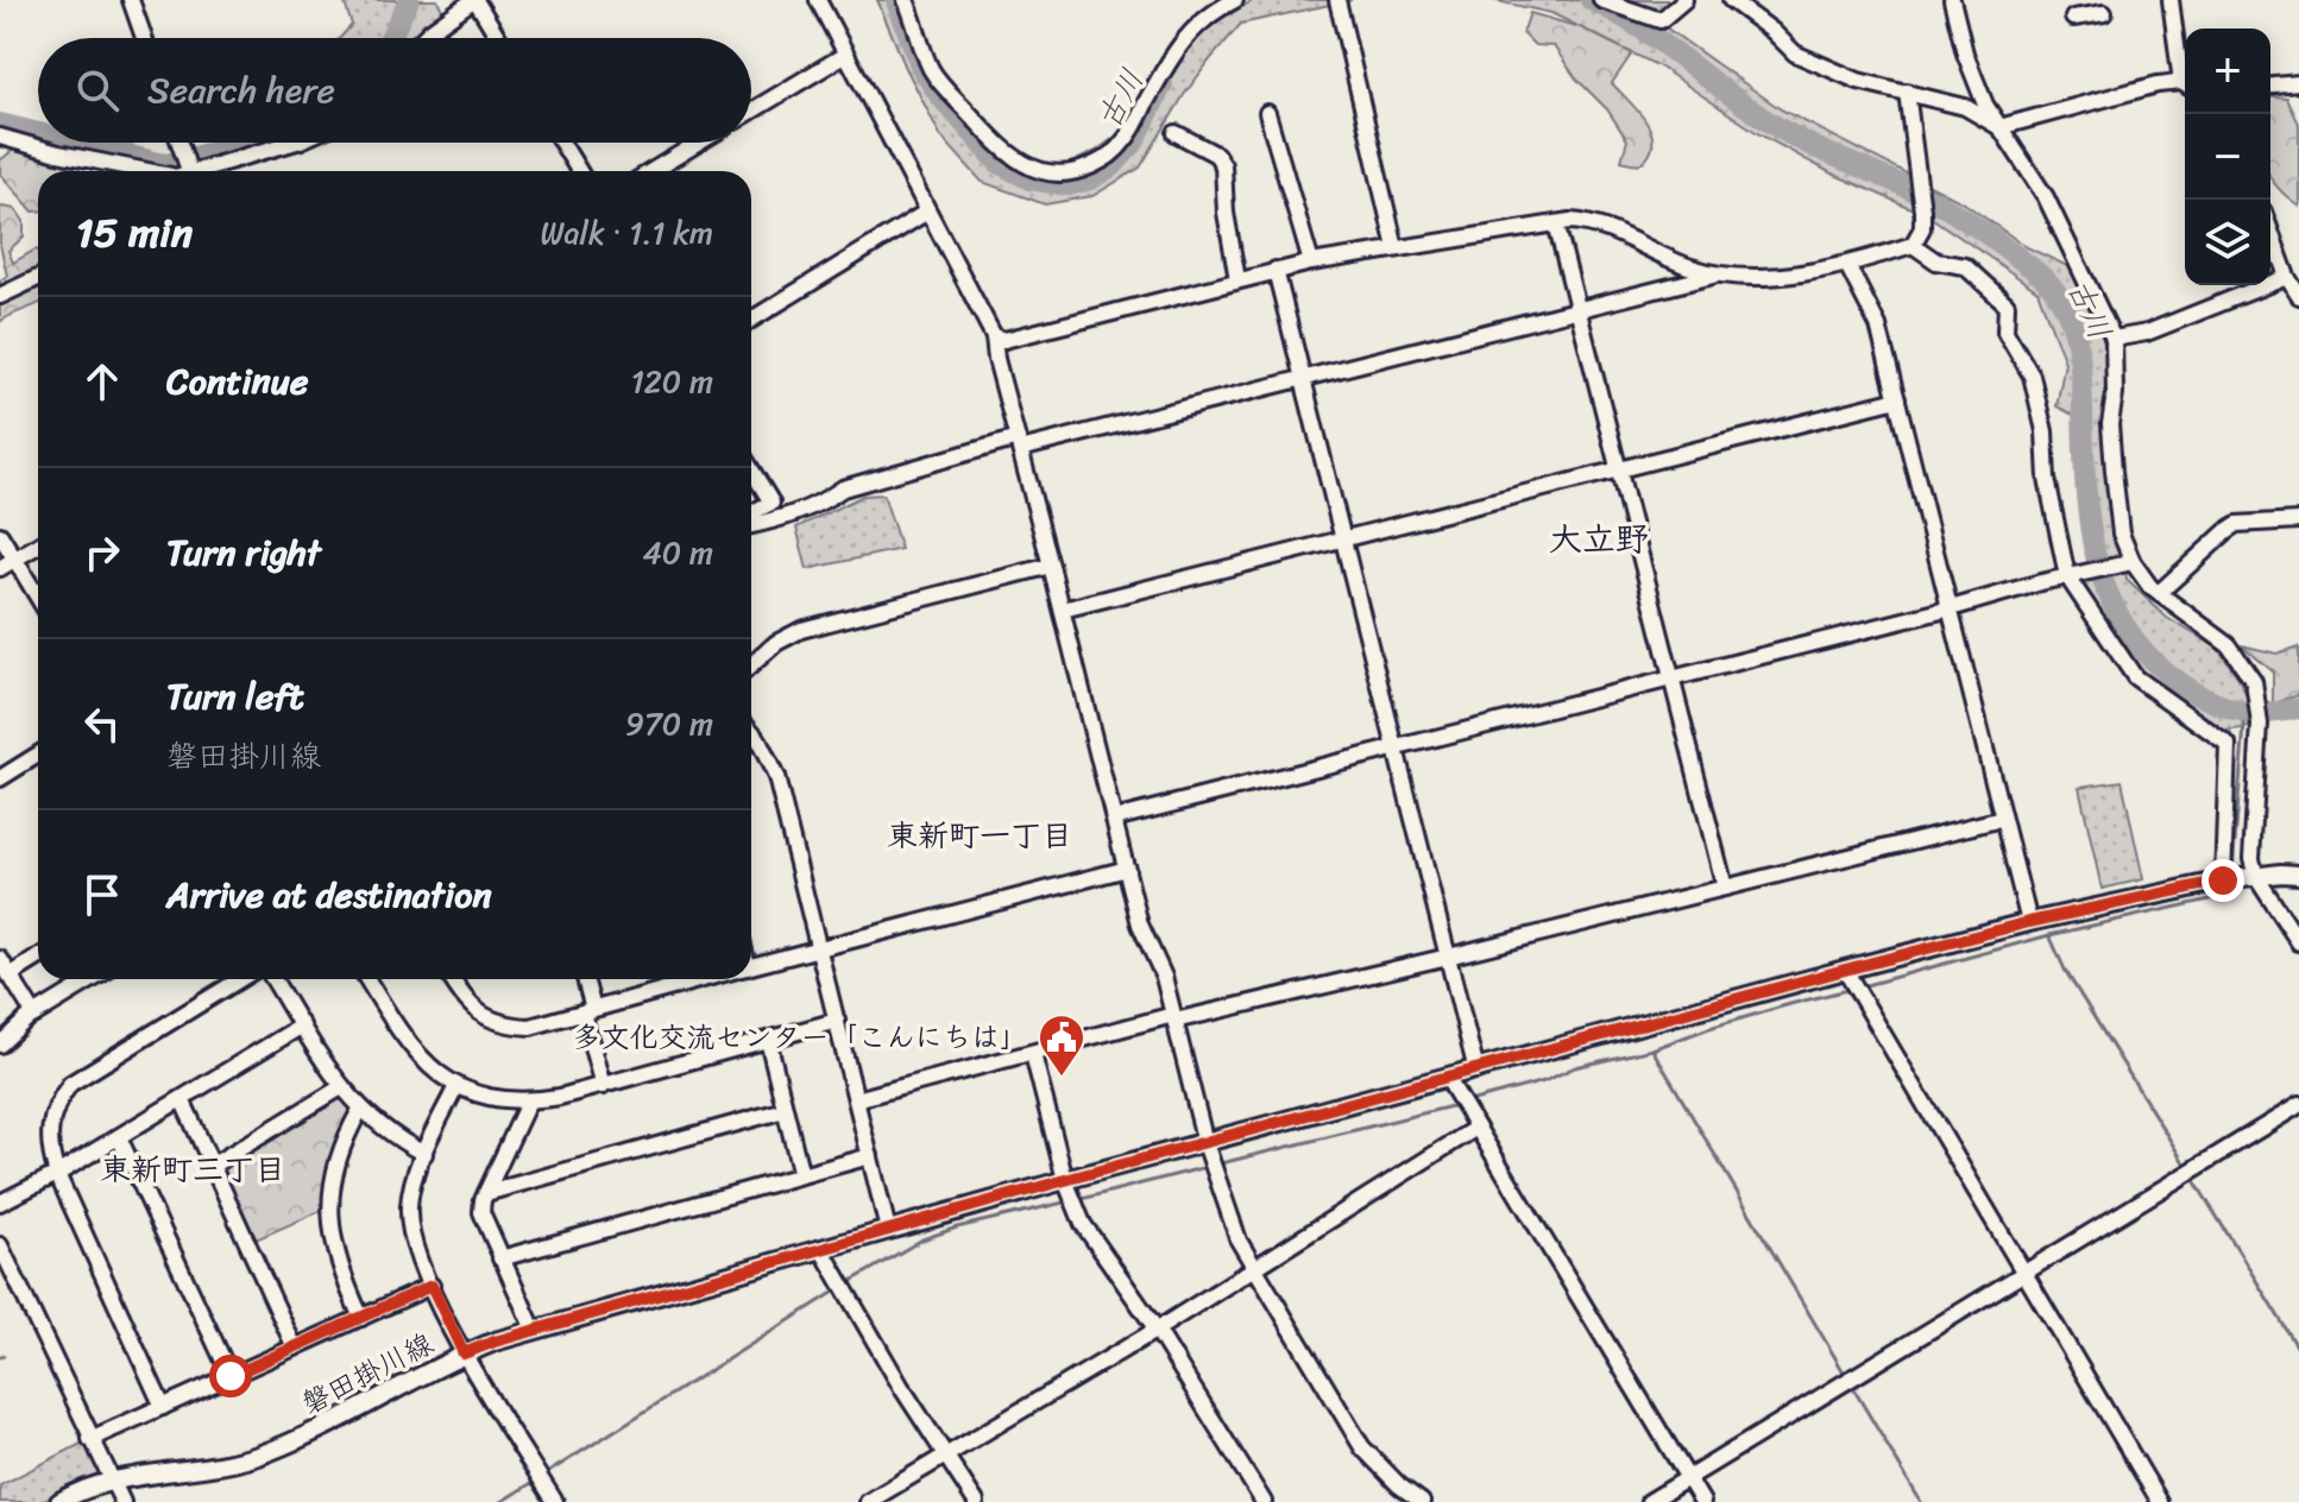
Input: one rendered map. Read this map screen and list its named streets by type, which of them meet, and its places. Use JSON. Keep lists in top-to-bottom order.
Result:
{
  "streets": {
    "main road": ["磐田掛川線"]
  },
  "districts": ["大立野", "東新町一丁目", "東新町三丁目"],
  "water": ["古川"],
  "places": {
    "public building": ["多文化交流センター「こんにちは」"]
  },
  "page": {
    "map_buttons": ["+", "−"],
    "search": "Search here",
    "heading": ["15 min", "Walk · 1.1 km"],
    "list": [
      ["Continue", "120 m"],
      ["Turn right", "40 m"],
      ["Turn left", "磐田掛川線", "970 m"],
      "Arrive at destination"
    ]
  }
}
